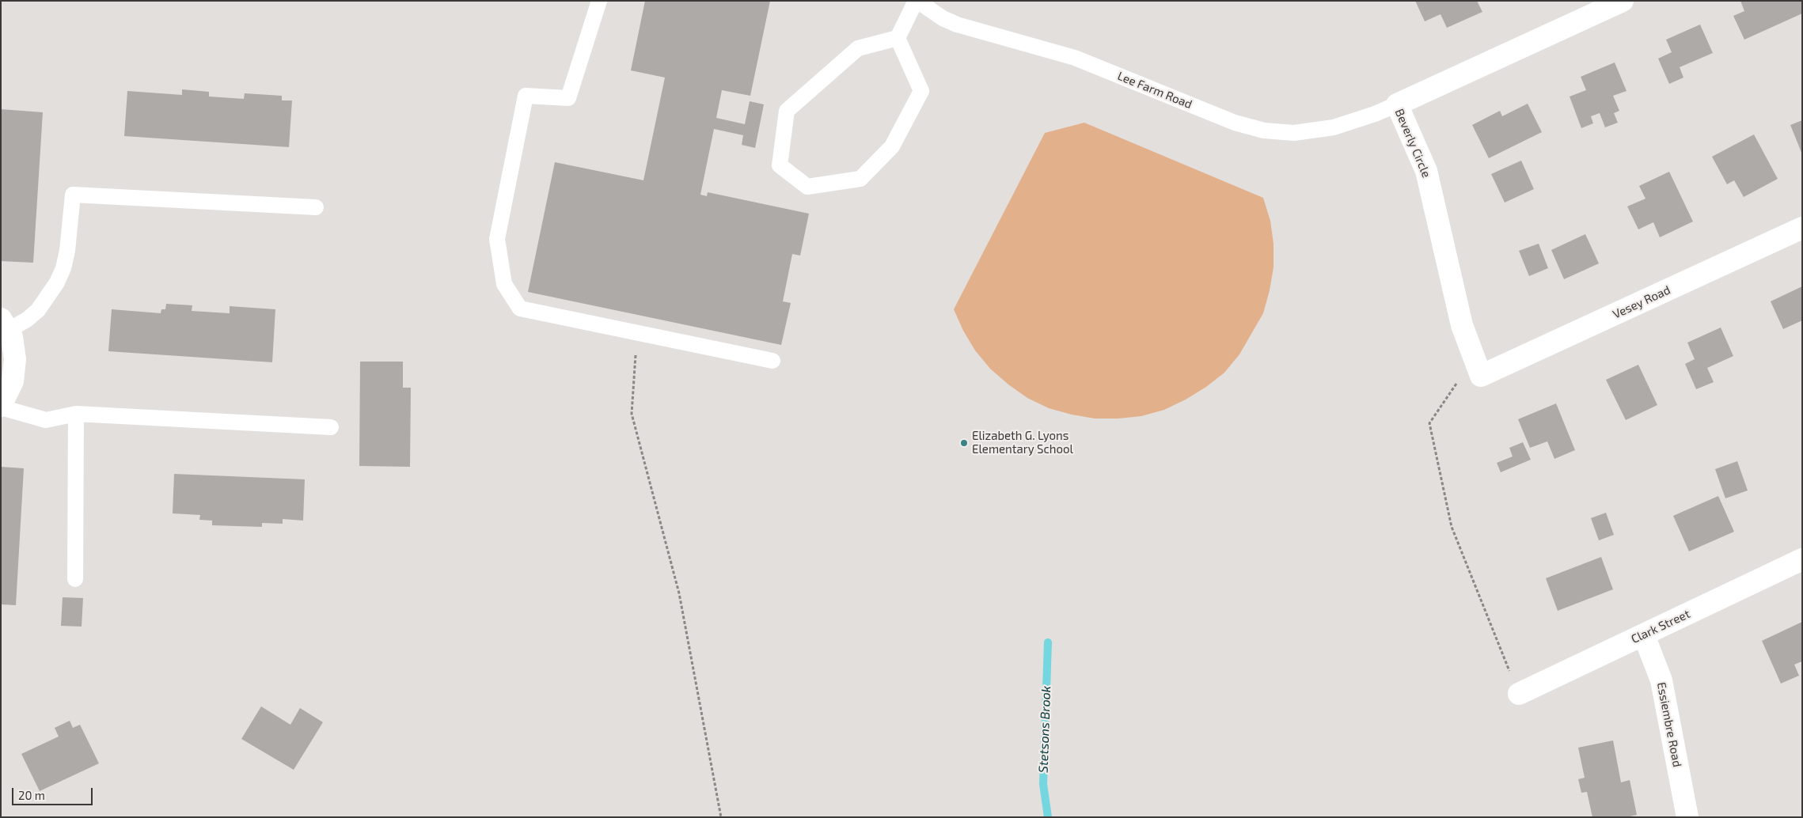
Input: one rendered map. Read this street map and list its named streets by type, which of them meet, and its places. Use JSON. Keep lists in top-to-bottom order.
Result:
{
  "streets": {
    "street": [
      "Beverly Circle",
      "Vesey Road",
      "Clark Street",
      "Essiembre Road"
    ],
    "lane": ["Lee Farm Road"]
  },
  "crossings": [
    ["Lee Farm Road", "Beverly Circle"],
    ["Beverly Circle", "Vesey Road"],
    ["Clark Street", "Essiembre Road"]
  ],
  "water": ["Stetsons Brook"],
  "places": ["Elizabeth G. Lyons Elementary School"],
  "scale_bar": "20 m"
}
